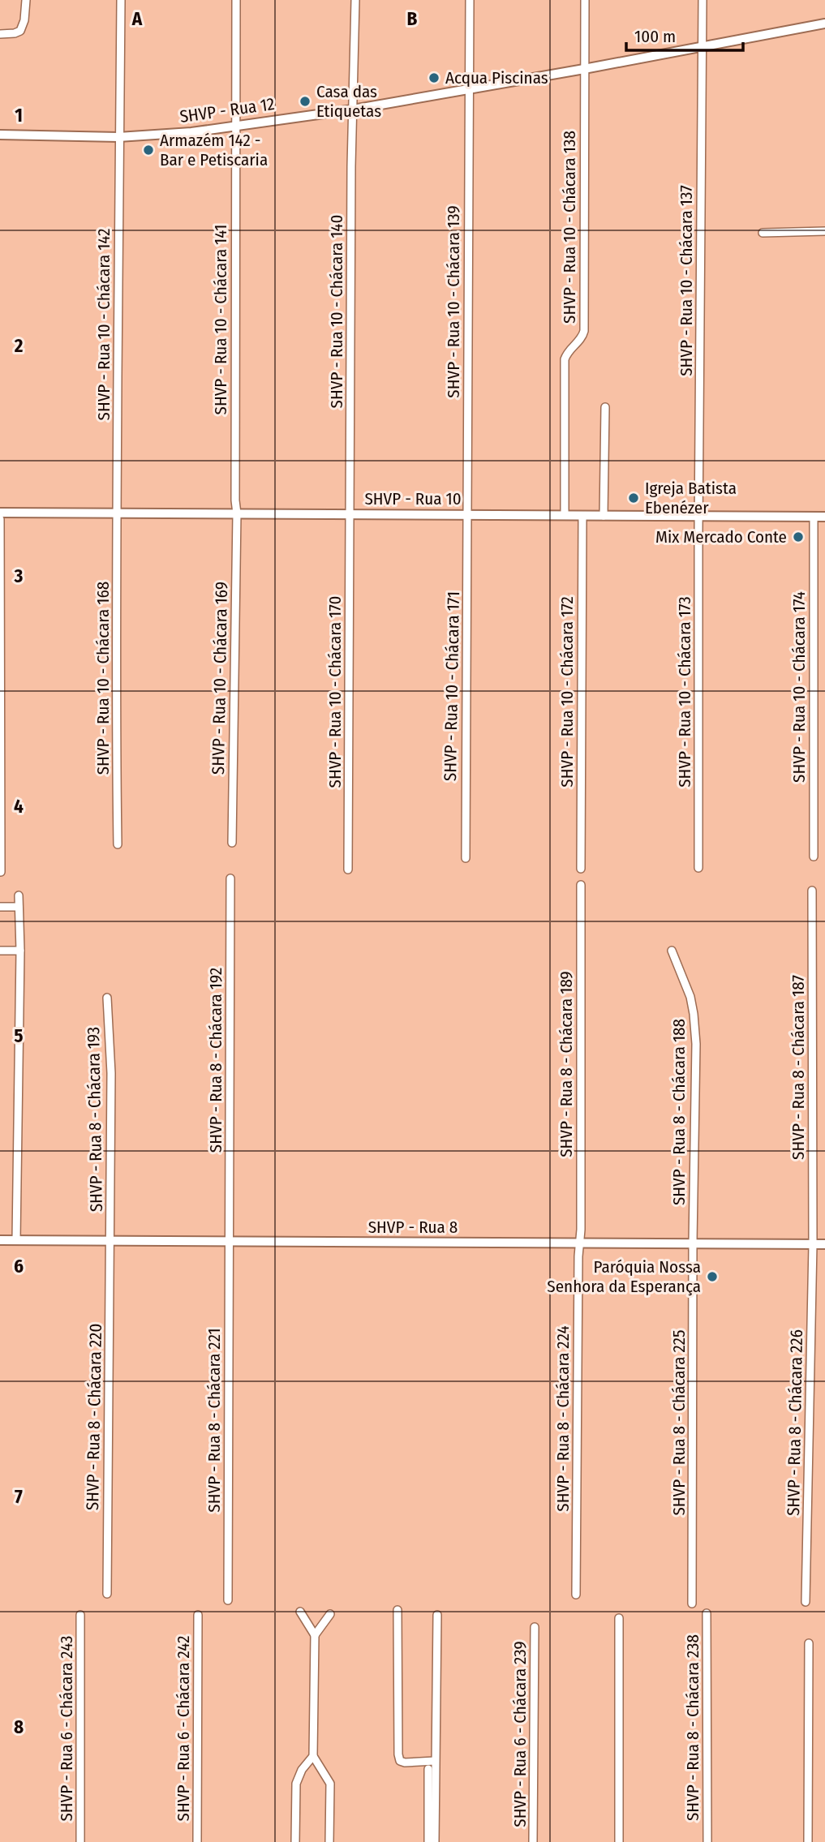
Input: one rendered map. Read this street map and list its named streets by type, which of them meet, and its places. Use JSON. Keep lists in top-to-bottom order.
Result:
{
  "streets": {
    "street": [
      "SHVP - Rua 12",
      "SHVP - Rua 10 - Chácara 138",
      "SHVP - Rua 10 - Chácara 137",
      "SHVP - Rua 10 - Chácara 139",
      "SHVP - Rua 10 - Chácara 140",
      "SHVP - Rua 10 - Chácara 141",
      "SHVP - Rua 10 - Chácara 142",
      "SHVP - Rua 10",
      "SHVP - Rua 10 - Chácara 168",
      "SHVP - Rua 10 - Chácara 169",
      "SHVP - Rua 10 - Chácara 171",
      "SHVP - Rua 10 - Chácara 174",
      "SHVP - Rua 10 - Chácara 170",
      "SHVP - Rua 10 - Chácara 172",
      "SHVP - Rua 10 - Chácara 173",
      "SHVP - Rua 8 - Chácara 192",
      "SHVP - Rua 8 - Chácara 189",
      "SHVP - Rua 8 - Chácara 187",
      "SHVP - Rua 8 - Chácara 188",
      "SHVP - Rua 8 - Chácara 193",
      "SHVP - Rua 8",
      "SHVP - Rua 8 - Chácara 220",
      "SHVP - Rua 8 - Chácara 224",
      "SHVP - Rua 8 - Chácara 221",
      "SHVP - Rua 8 - Chácara 225",
      "SHVP - Rua 8 - Chácara 226",
      "SHVP - Rua 8 - Chácara 238",
      "SHVP - Rua 6 - Chácara 243",
      "SHVP - Rua 6 - Chácara 242",
      "SHVP - Rua 6 - Chácara 239"
    ]
  },
  "crossings": [
    ["SHVP - Rua 12", "SHVP - Rua 10 - Chácara 138"],
    ["SHVP - Rua 12", "SHVP - Rua 10 - Chácara 137"],
    ["SHVP - Rua 12", "SHVP - Rua 10 - Chácara 139"],
    ["SHVP - Rua 12", "SHVP - Rua 10 - Chácara 140"],
    ["SHVP - Rua 12", "SHVP - Rua 10 - Chácara 141"],
    ["SHVP - Rua 12", "SHVP - Rua 10 - Chácara 142"],
    ["SHVP - Rua 10 - Chácara 138", "SHVP - Rua 10"],
    ["SHVP - Rua 10 - Chácara 137", "SHVP - Rua 10"],
    ["SHVP - Rua 10 - Chácara 137", "SHVP - Rua 10 - Chácara 173"],
    ["SHVP - Rua 10 - Chácara 139", "SHVP - Rua 10"],
    ["SHVP - Rua 10 - Chácara 139", "SHVP - Rua 10 - Chácara 171"],
    ["SHVP - Rua 10 - Chácara 140", "SHVP - Rua 10"],
    ["SHVP - Rua 10 - Chácara 140", "SHVP - Rua 10 - Chácara 170"],
    ["SHVP - Rua 10 - Chácara 141", "SHVP - Rua 10"],
    ["SHVP - Rua 10 - Chácara 141", "SHVP - Rua 10 - Chácara 169"],
    ["SHVP - Rua 10 - Chácara 142", "SHVP - Rua 10"],
    ["SHVP - Rua 10 - Chácara 142", "SHVP - Rua 10 - Chácara 168"],
    ["SHVP - Rua 10", "SHVP - Rua 10 - Chácara 168"],
    ["SHVP - Rua 10", "SHVP - Rua 10 - Chácara 169"],
    ["SHVP - Rua 10", "SHVP - Rua 10 - Chácara 171"],
    ["SHVP - Rua 10", "SHVP - Rua 10 - Chácara 174"],
    ["SHVP - Rua 10", "SHVP - Rua 10 - Chácara 170"],
    ["SHVP - Rua 10", "SHVP - Rua 10 - Chácara 172"],
    ["SHVP - Rua 10", "SHVP - Rua 10 - Chácara 173"],
    ["SHVP - Rua 8 - Chácara 192", "SHVP - Rua 8"],
    ["SHVP - Rua 8 - Chácara 192", "SHVP - Rua 8 - Chácara 221"],
    ["SHVP - Rua 8 - Chácara 189", "SHVP - Rua 8"],
    ["SHVP - Rua 8 - Chácara 189", "SHVP - Rua 8 - Chácara 224"],
    ["SHVP - Rua 8 - Chácara 187", "SHVP - Rua 8"],
    ["SHVP - Rua 8 - Chácara 187", "SHVP - Rua 8 - Chácara 226"],
    ["SHVP - Rua 8 - Chácara 188", "SHVP - Rua 8"],
    ["SHVP - Rua 8 - Chácara 188", "SHVP - Rua 8 - Chácara 225"],
    ["SHVP - Rua 8 - Chácara 193", "SHVP - Rua 8"],
    ["SHVP - Rua 8 - Chácara 193", "SHVP - Rua 8 - Chácara 220"],
    ["SHVP - Rua 8", "SHVP - Rua 8 - Chácara 220"],
    ["SHVP - Rua 8", "SHVP - Rua 8 - Chácara 224"],
    ["SHVP - Rua 8", "SHVP - Rua 8 - Chácara 221"],
    ["SHVP - Rua 8", "SHVP - Rua 8 - Chácara 225"],
    ["SHVP - Rua 8", "SHVP - Rua 8 - Chácara 226"]
  ],
  "places": [
    "Acqua Piscinas",
    "Casa das Etiquetas",
    "Armazém 142 - Bar e Petiscaria",
    "Igreja Batista Ebenézer",
    "Mix Mercado Conte",
    "Paróquia Nossa Senhora da Esperança"
  ],
  "scale_bar": "100 m",
  "grid": {
    "columns": ["A", "B"],
    "rows": [
      "1",
      "2",
      "3",
      "4",
      "5",
      "6",
      "7",
      "8"
    ]
  }
}
